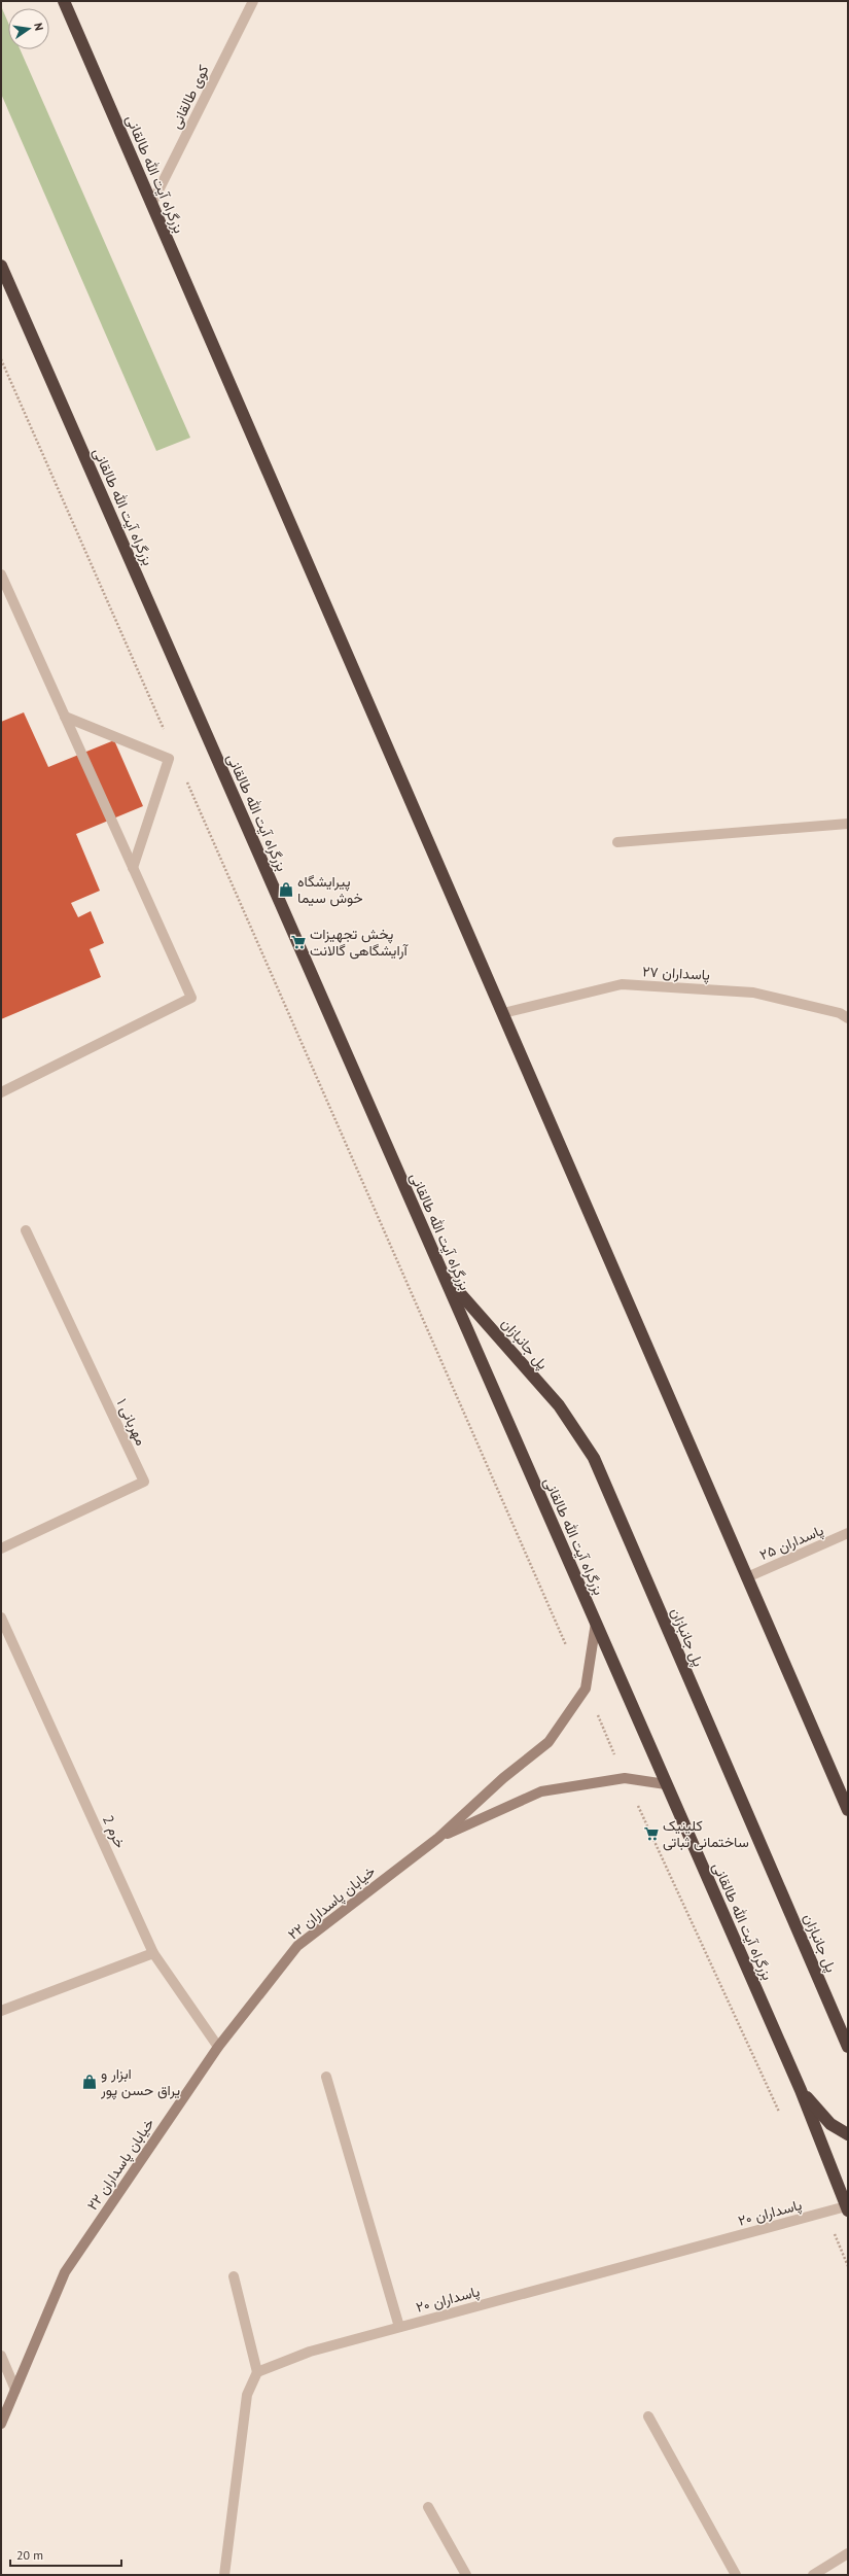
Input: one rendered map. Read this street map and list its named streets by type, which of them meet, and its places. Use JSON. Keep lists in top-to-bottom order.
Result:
{
  "streets": {
    "highway": ["بزرگراه آیت الله طالقانی", "پل جانبازان"],
    "main road": ["خیابان پاسداران ۲۲"],
    "street": [
      "کوی طالقانی",
      "پاسداران ۲۷",
      "مهربانی ۱",
      "پاسداران ۲۵",
      "خرم 2",
      "پاسداران ۲۰"
    ]
  },
  "crossings": [
    ["کوی طالقانی", "بزرگراه آیت الله طالقانی"],
    ["بزرگراه آیت الله طالقانی", "پاسداران ۲۷"],
    ["بزرگراه آیت الله طالقانی", "پل جانبازان"],
    ["بزرگراه آیت الله طالقانی", "پاسداران ۲۵"],
    ["بزرگراه آیت الله طالقانی", "خیابان پاسداران ۲۲"],
    ["بزرگراه آیت الله طالقانی", "پاسداران ۲۰"],
    ["خرم 2", "خیابان پاسداران ۲۲"]
  ],
  "places": {
    "shop": ["پیرایشگاه خوش سیما", "ابزار و یراق حسن پور"],
    "supermarket": ["پخش تجهیزات آرایشگاهی گالانت", "کلینیک ساختمانی ثباتی"]
  },
  "scale_bar": "20 m",
  "north": "right"
}
